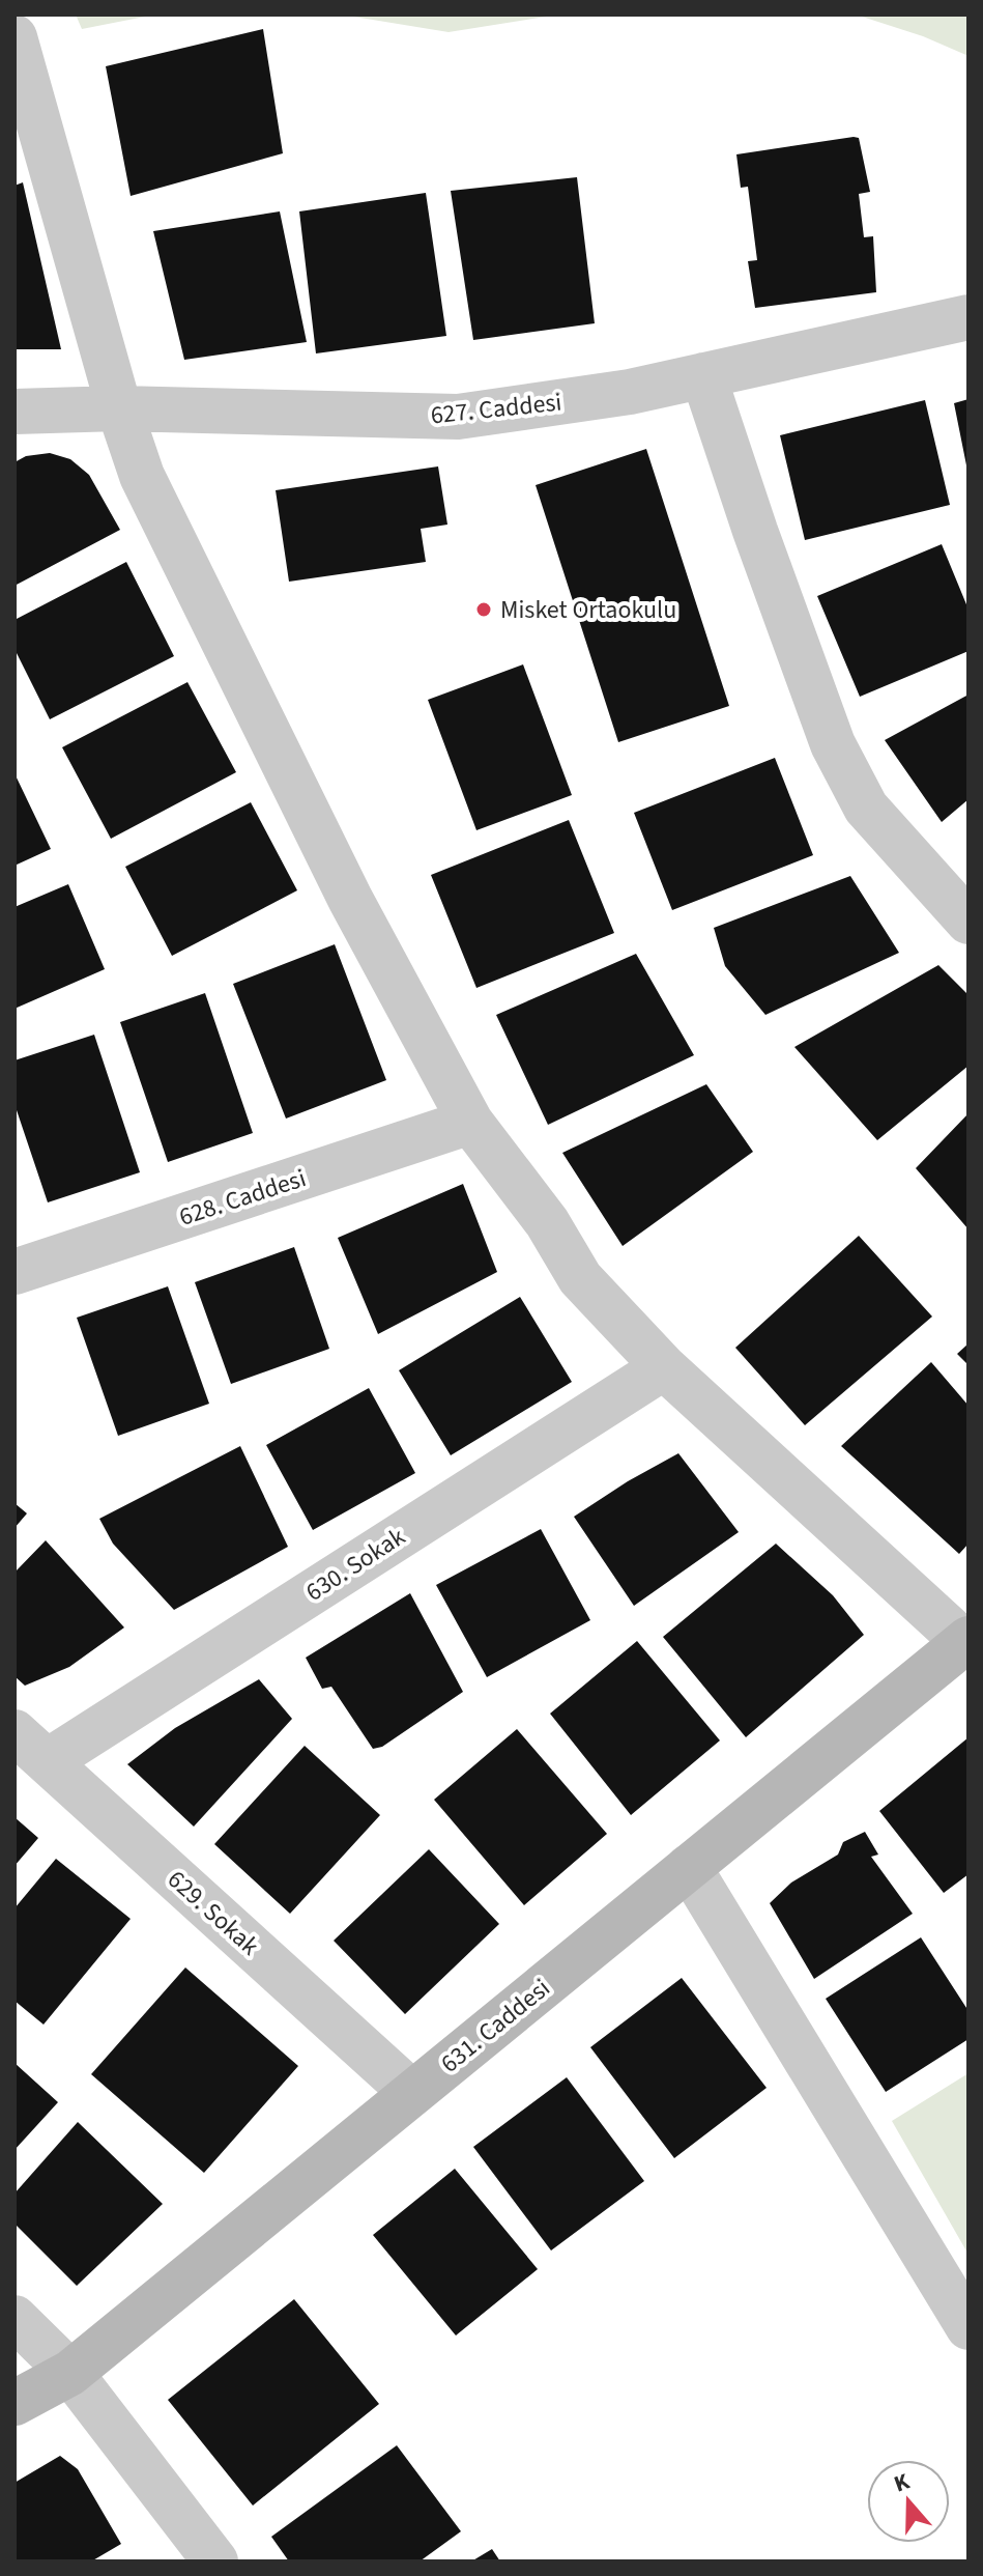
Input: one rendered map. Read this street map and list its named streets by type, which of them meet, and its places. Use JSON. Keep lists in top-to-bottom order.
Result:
{
  "streets": {
    "street": [
      "627. Caddesi",
      "628. Caddesi",
      "630. Sokak",
      "629. Sokak",
      "631. Caddesi"
    ]
  },
  "crossings": [
    ["630. Sokak", "629. Sokak"],
    ["629. Sokak", "631. Caddesi"]
  ],
  "places": ["Misket Ortaokulu"],
  "north": "top"
}
